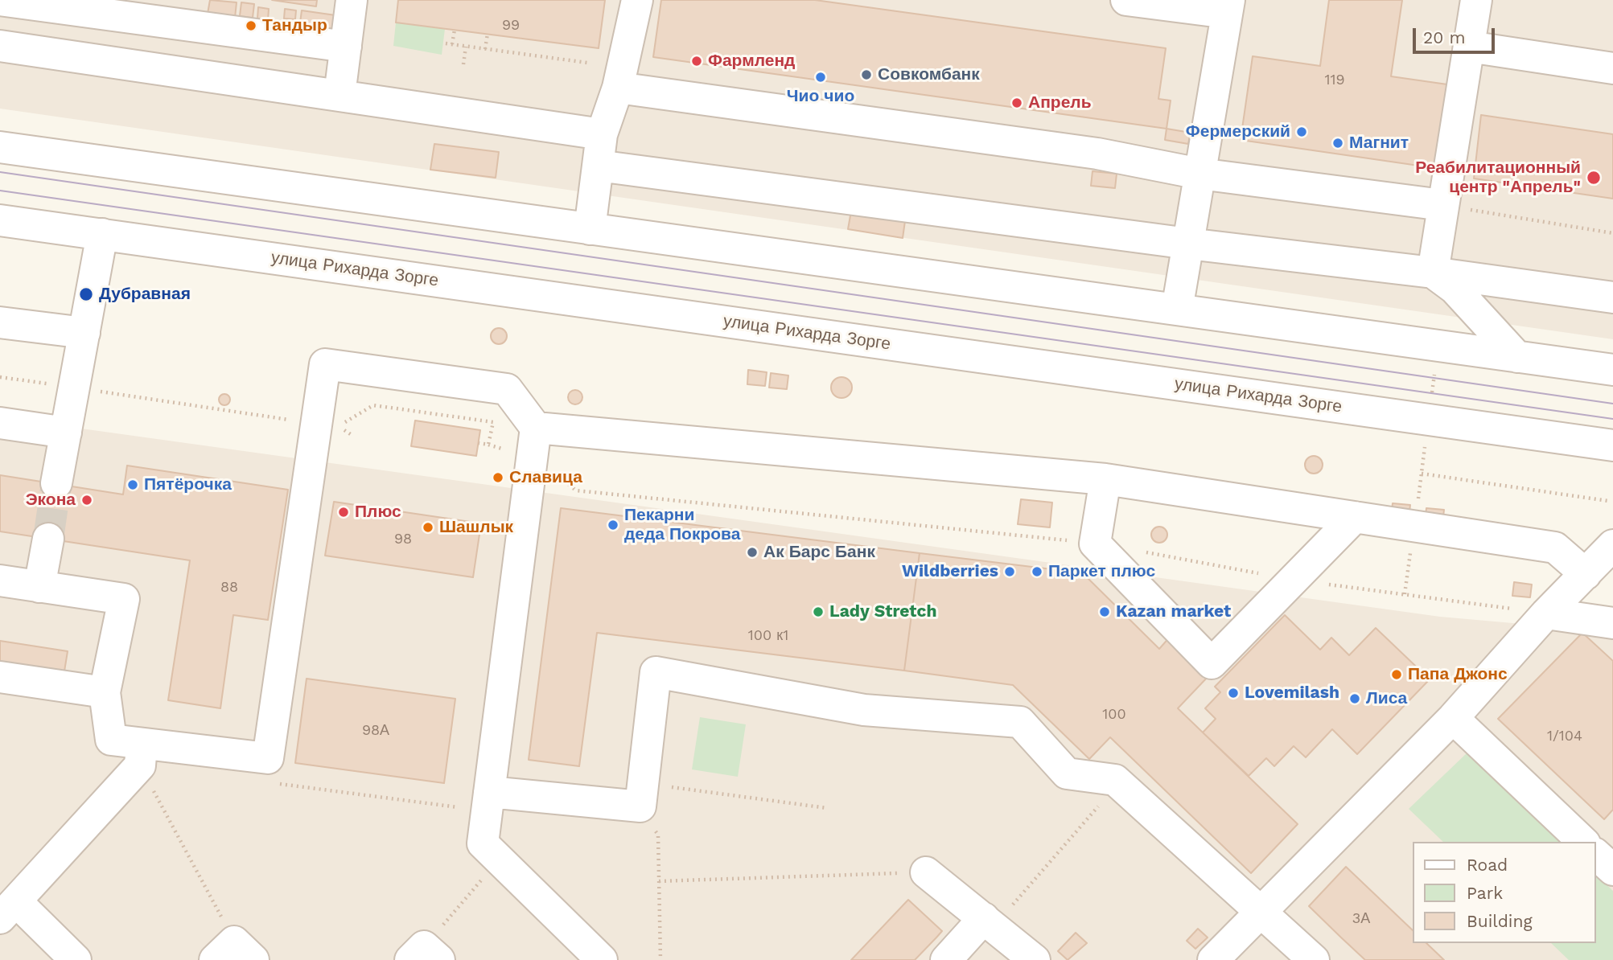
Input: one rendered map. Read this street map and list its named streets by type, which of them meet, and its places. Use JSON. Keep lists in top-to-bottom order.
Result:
{
  "streets": {
    "street": ["улица Рихарда Зорге"]
  },
  "places": [
    "Тандыр",
    "Фармленд",
    "Совкомбанк",
    "Чио чио",
    "Апрель",
    "Фермерский",
    "Магнит",
    "Реабилитационный центр \"Апрель\"",
    "Дубравная",
    "Славица",
    "Пятёрочка",
    "Экона",
    "Плюс",
    "Пекарни деда Покрова",
    "Шашлык",
    "Ак Барс Банк",
    "Wildberries",
    "Паркет плюс",
    "Lady Stretch",
    "Kazan market",
    "Папа Джонс",
    "Lovemilash",
    "Лиса"
  ],
  "house_numbers": [
    "99",
    "119",
    "98",
    "88",
    "100 к1",
    "100",
    "98А",
    "1/104",
    "3А"
  ],
  "legend": ["Road", "Park", "Building"],
  "scale_bar": "20 m"
}
